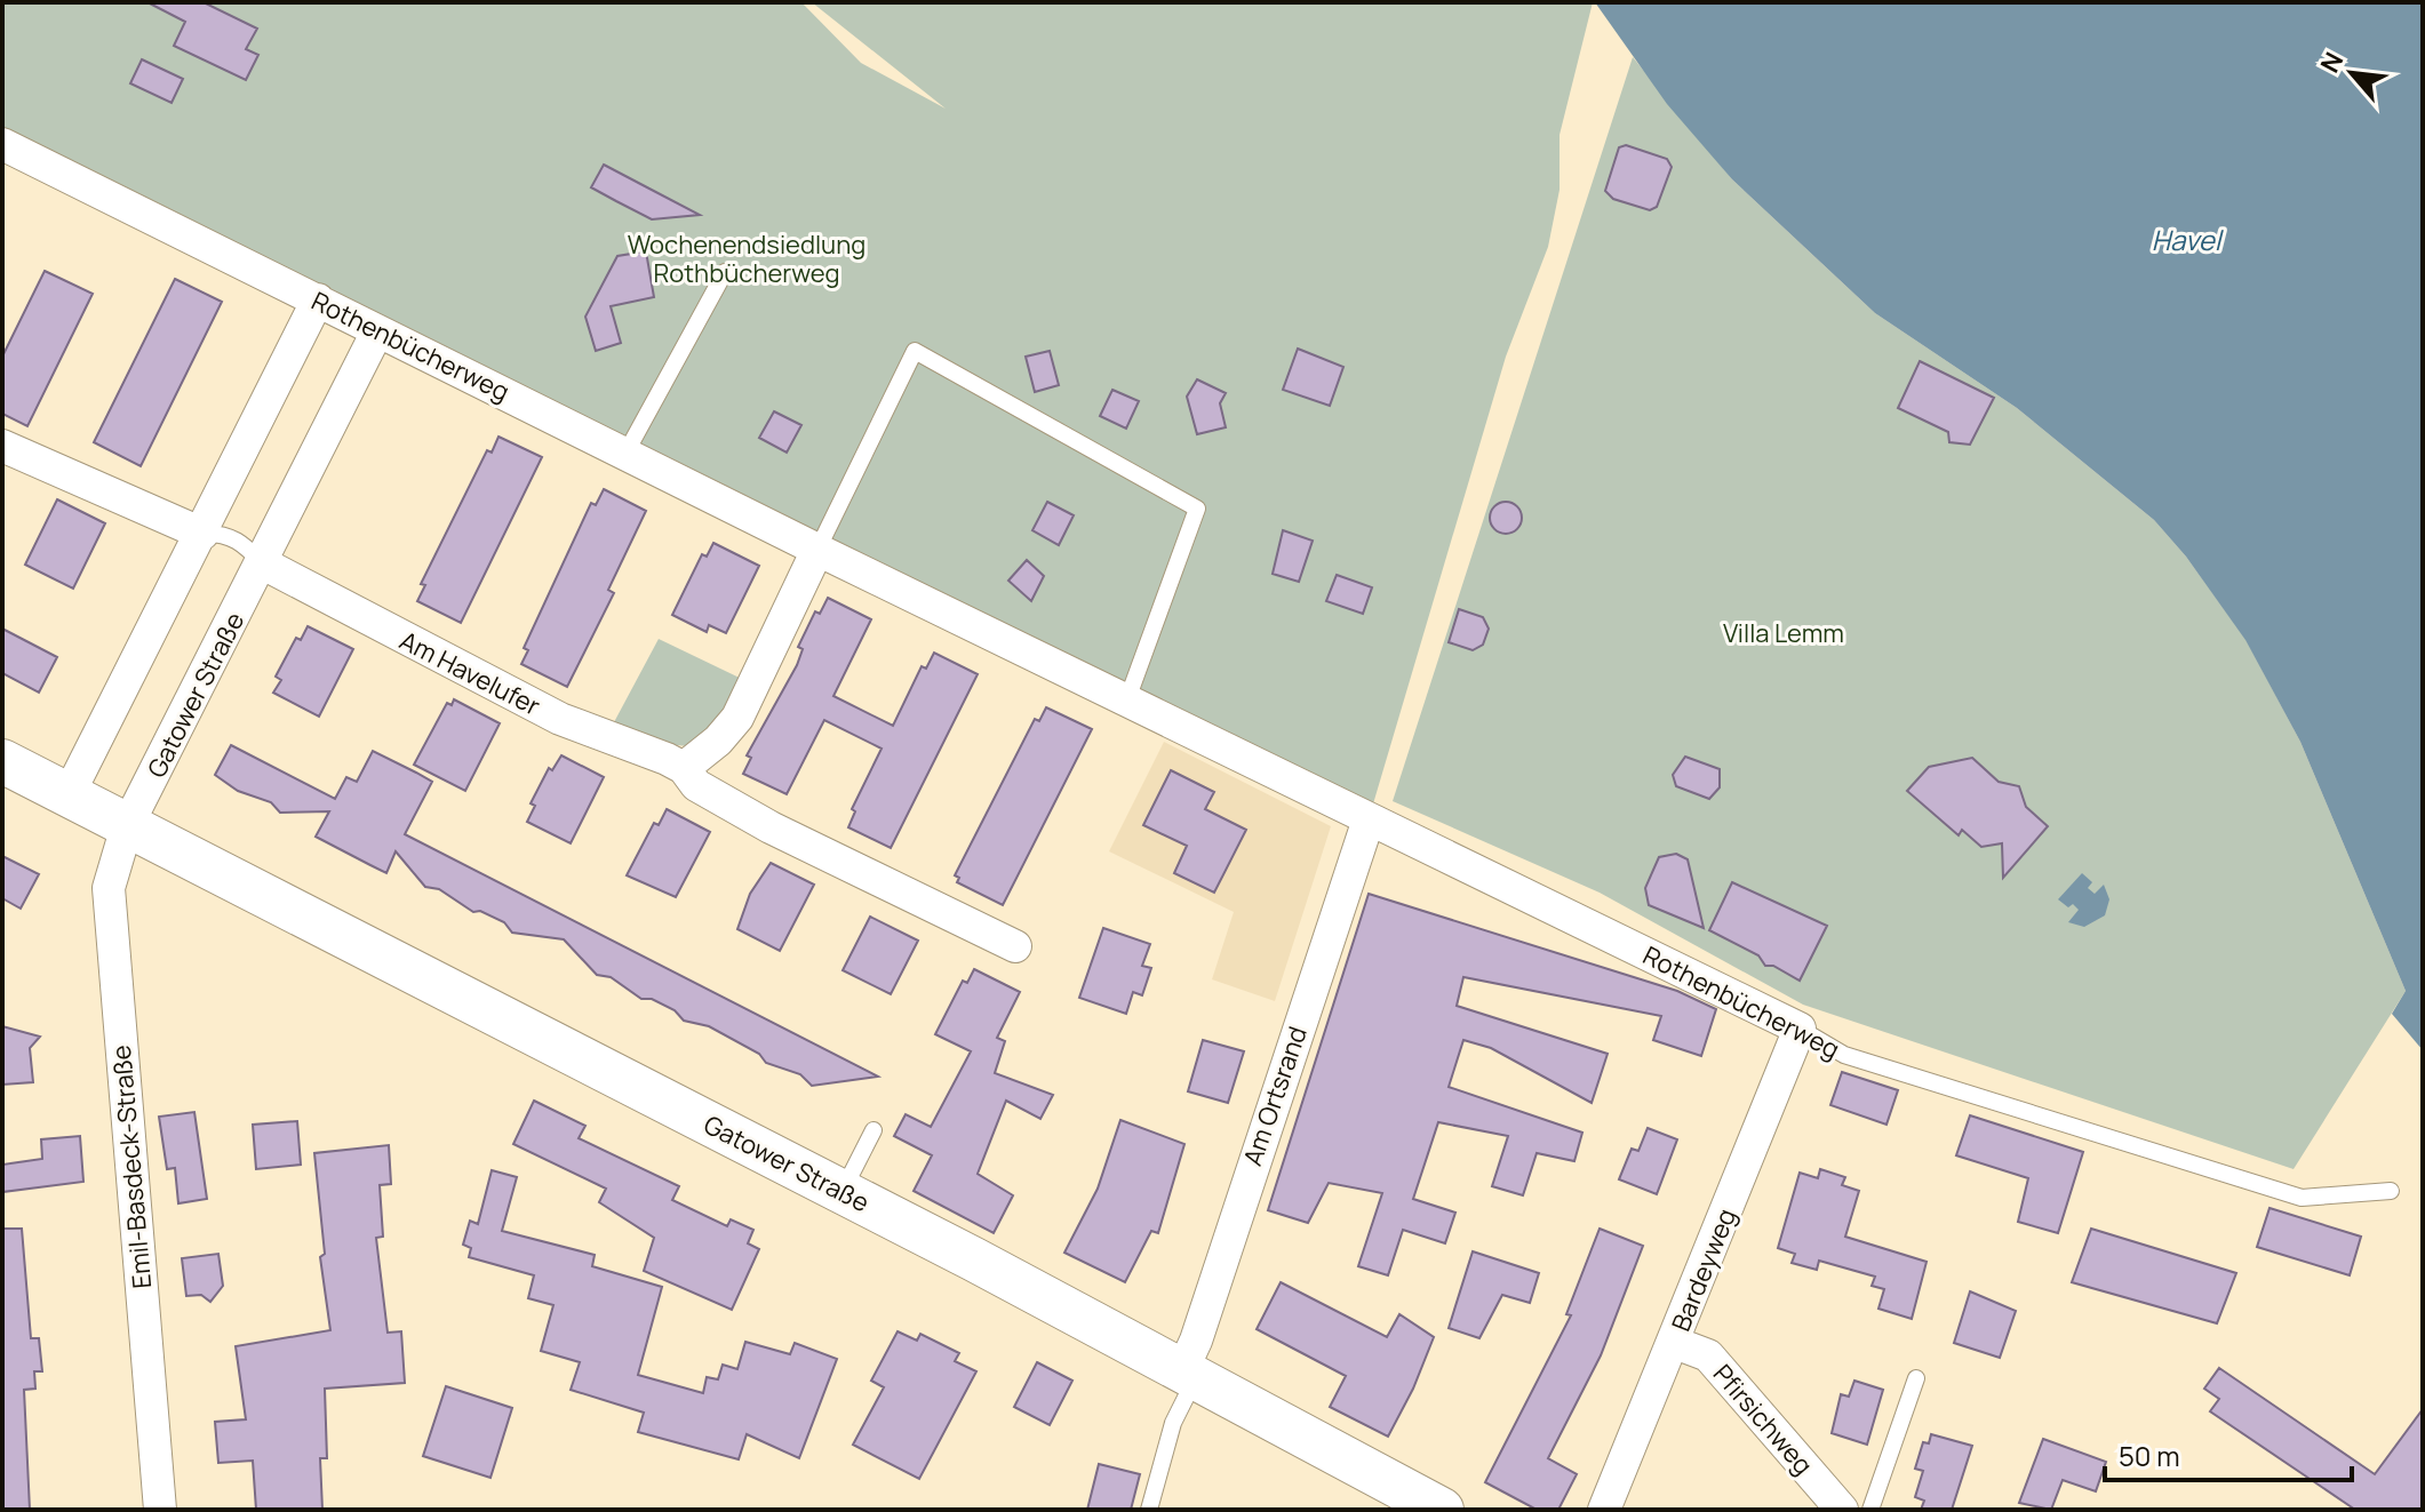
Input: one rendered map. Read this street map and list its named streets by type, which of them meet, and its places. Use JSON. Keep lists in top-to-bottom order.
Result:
{
  "streets": {
    "main road": ["Gatower Straße"],
    "street": [
      "Rothenbücherweg",
      "Am Havelufer",
      "Am Ortsrand",
      "Emil-Basdeck-Straße",
      "Bardeyweg",
      "Pfirsichweg"
    ]
  },
  "crossings": [
    ["Rothenbücherweg", "Gatower Straße"],
    ["Rothenbücherweg", "Am Ortsrand"],
    ["Rothenbücherweg", "Bardeyweg"],
    ["Am Havelufer", "Gatower Straße"],
    ["Gatower Straße", "Am Ortsrand"],
    ["Gatower Straße", "Emil-Basdeck-Straße"],
    ["Bardeyweg", "Pfirsichweg"]
  ],
  "water": ["Havel"],
  "parks": ["Wochenendsiedlung Rothbücherweg", "Villa Lemm"],
  "scale_bar": "50 m",
  "north": "top left"
}
